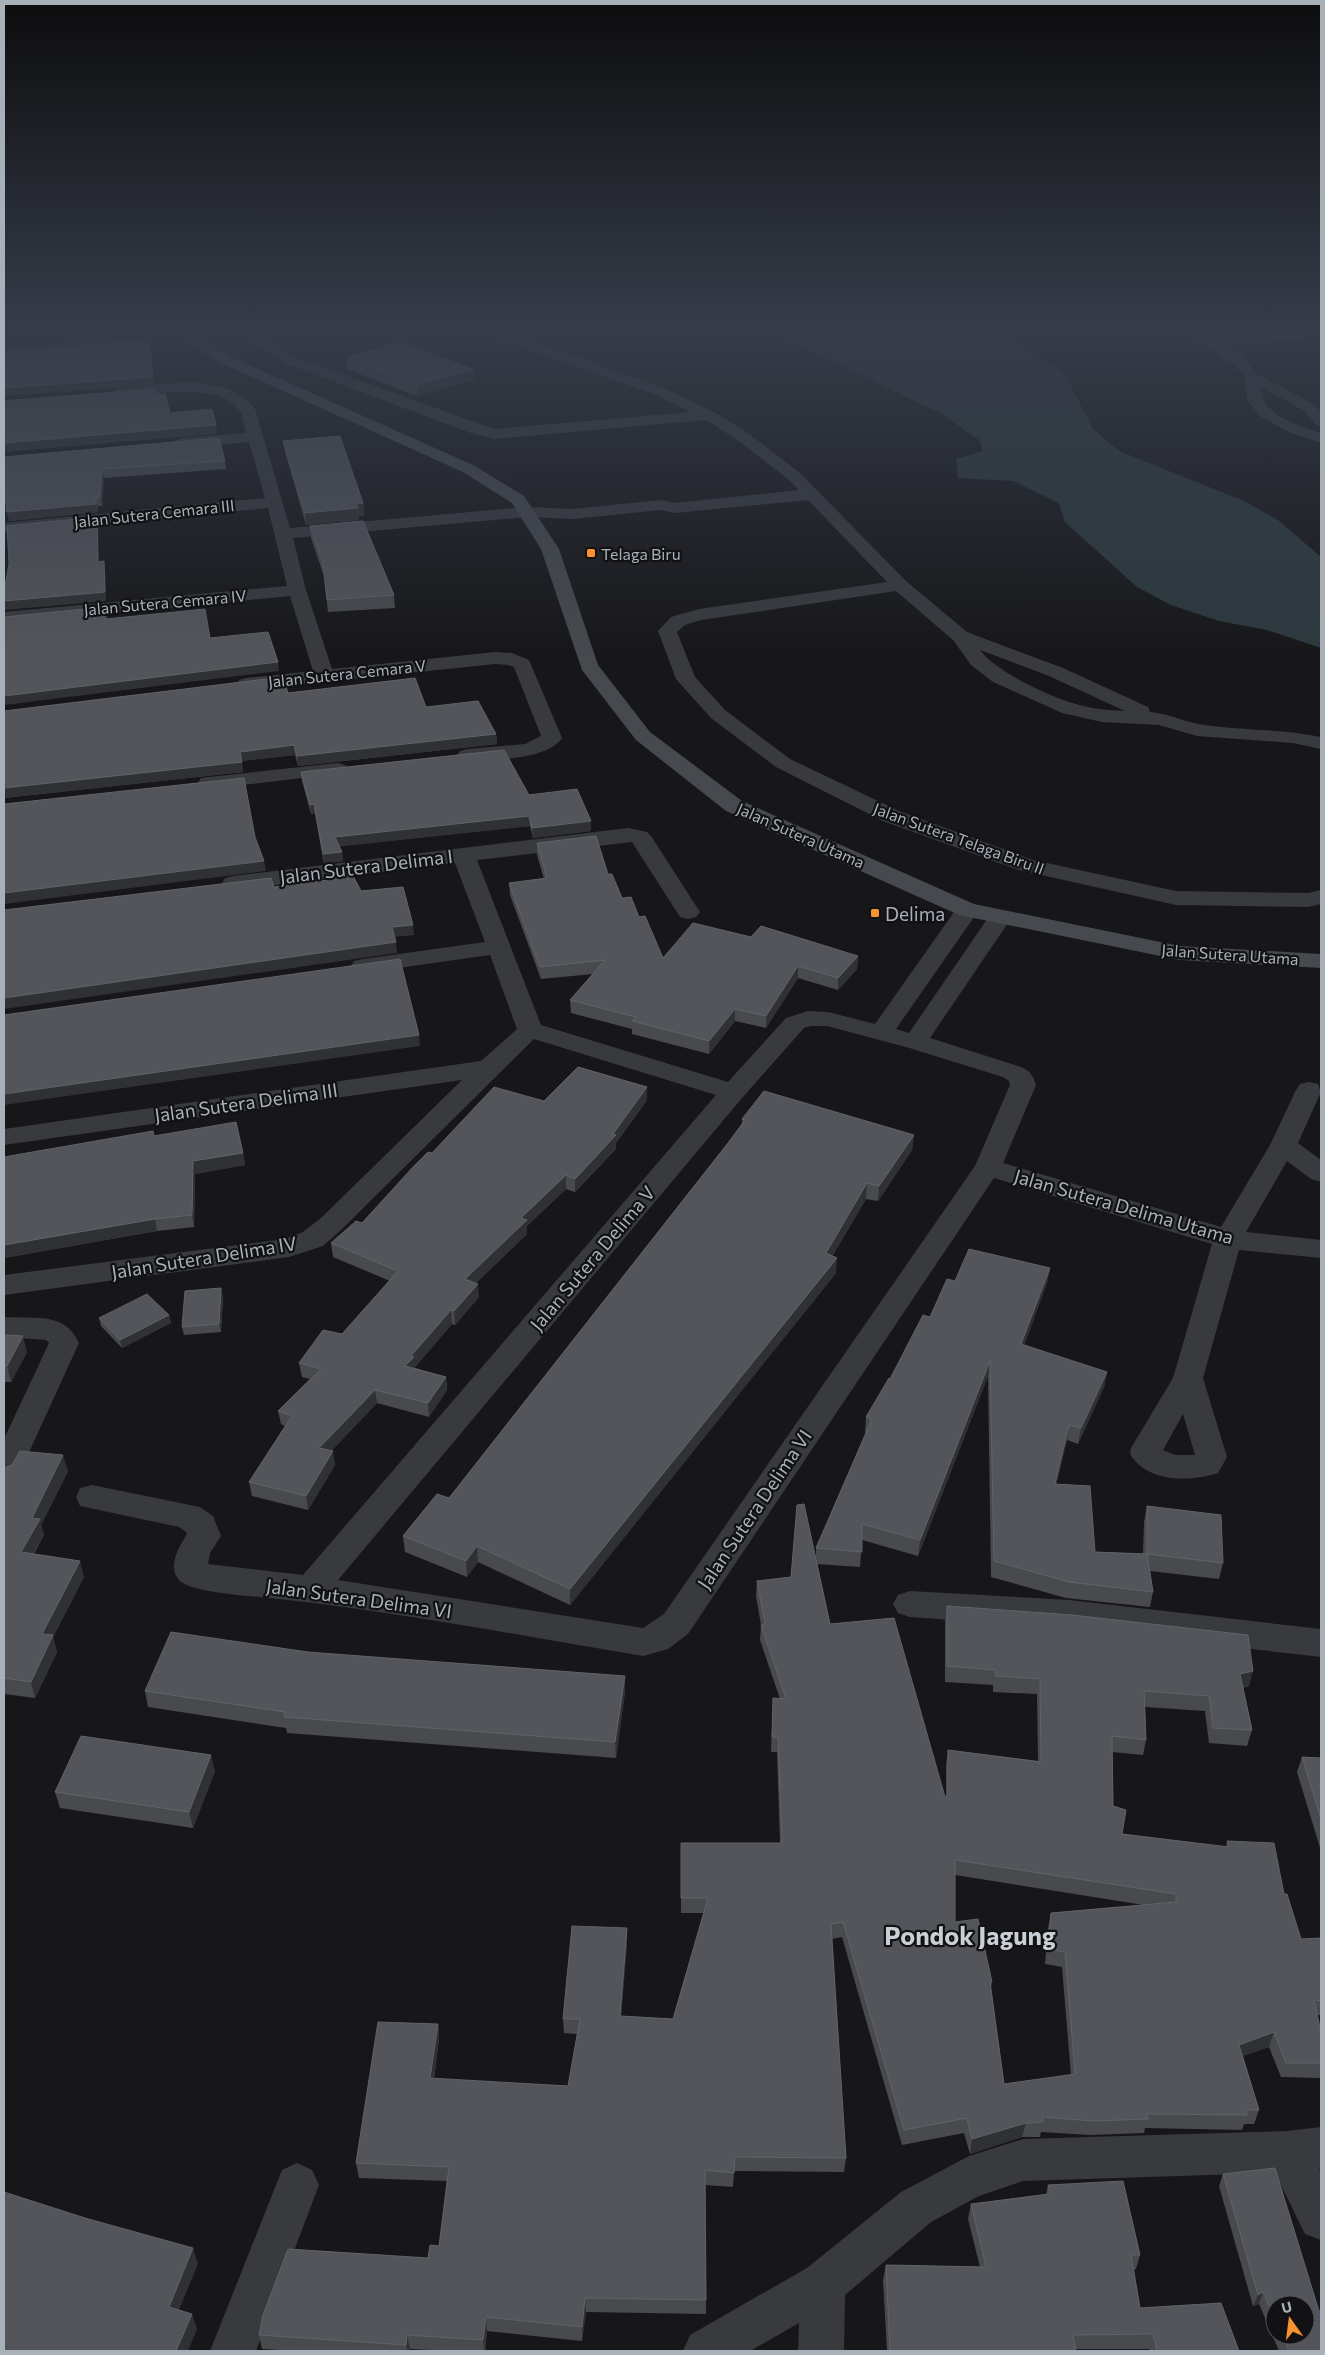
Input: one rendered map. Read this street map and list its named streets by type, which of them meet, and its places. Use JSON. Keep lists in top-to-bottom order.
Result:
{
  "streets": {
    "street": [
      "Jalan Sutera Cemara III",
      "Jalan Sutera Cemara IV",
      "Jalan Sutera Cemara V",
      "Jalan Sutera Utama",
      "Jalan Sutera Telaga Biru II",
      "Jalan Sutera Delima I",
      "Jalan Sutera Delima III",
      "Jalan Sutera Delima Utama",
      "Jalan Sutera Delima IV",
      "Jalan Sutera Delima V",
      "Jalan Sutera Delima VI"
    ]
  },
  "crossings": [
    ["Jalan Sutera Delima III", "Jalan Sutera Delima IV"],
    ["Jalan Sutera Delima Utama", "Jalan Sutera Delima VI"],
    ["Jalan Sutera Delima V", "Jalan Sutera Delima VI"]
  ],
  "districts": ["Pondok Jagung"],
  "places": {
    "transit": ["Telaga Biru", "Delima"]
  },
  "north": "top"
}
